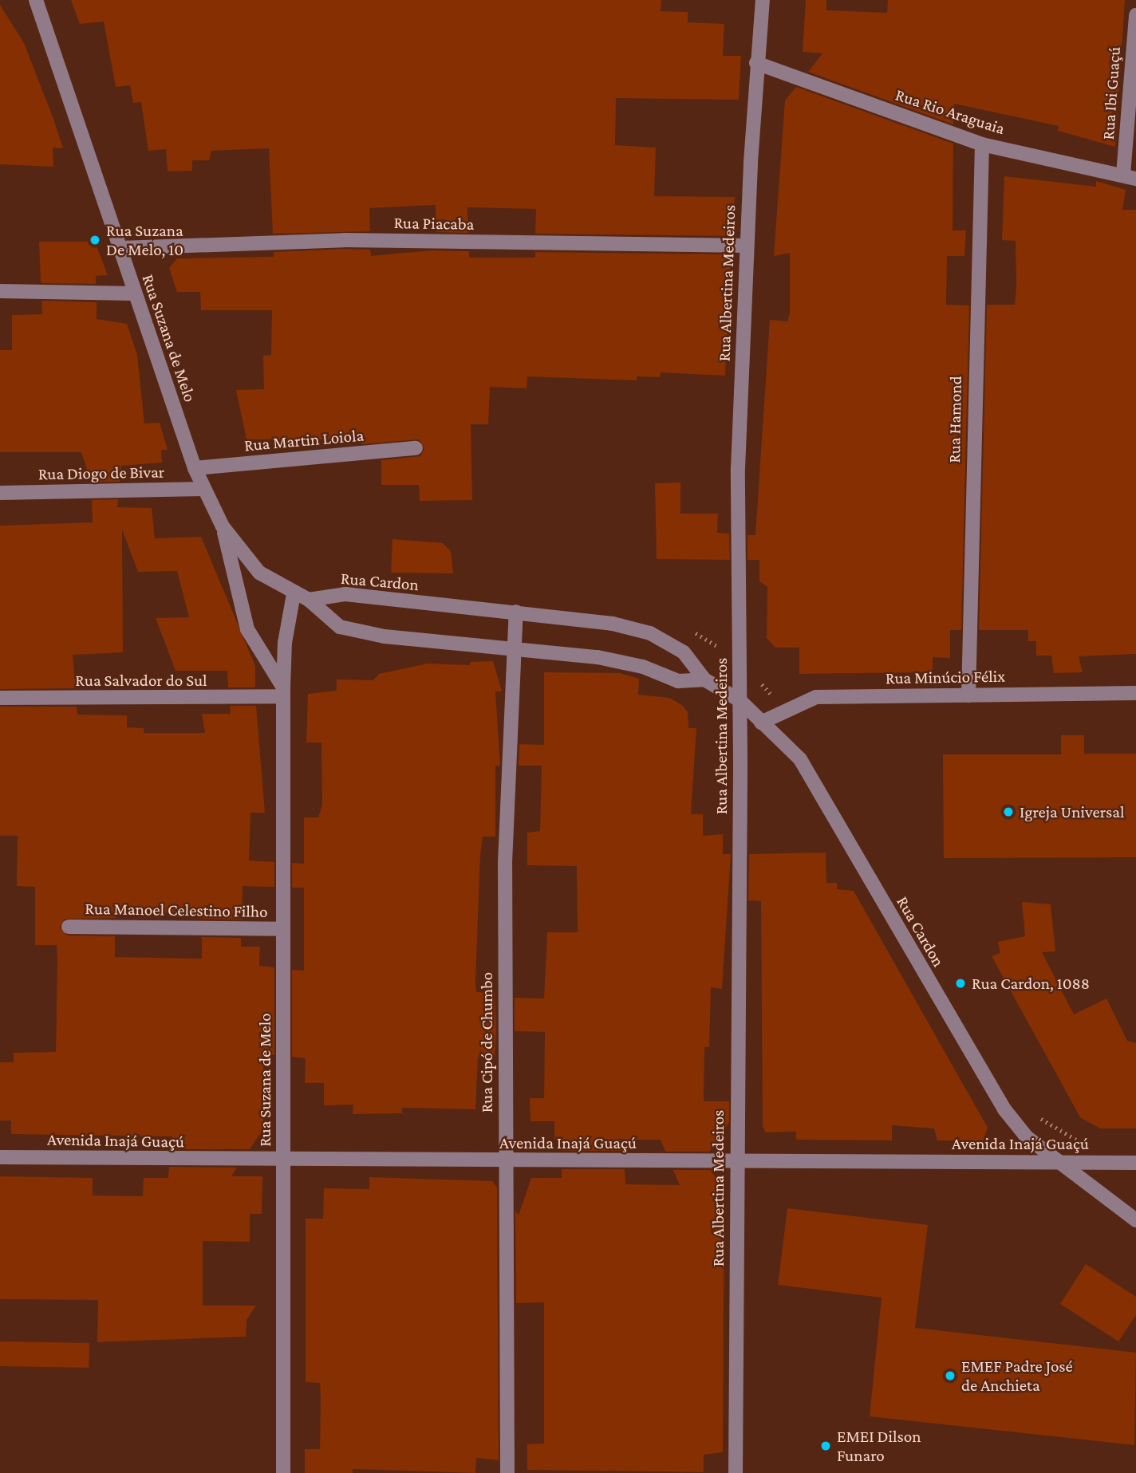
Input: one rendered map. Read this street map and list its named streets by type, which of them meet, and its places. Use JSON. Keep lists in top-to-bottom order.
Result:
{
  "streets": {
    "street": [
      "Rua Ibi Guaçú",
      "Rua Rio Araguaia",
      "Rua Piacaba",
      "Rua Albertina Medeiros",
      "Rua Suzana de Melo",
      "Rua Hamond",
      "Rua Martin Loiola",
      "Rua Diogo de Bivar",
      "Rua Cardon",
      "Rua Minúcio Félix",
      "Rua Salvador do Sul",
      "Rua Manoel Celestino Filho",
      "Rua Cipó de Chumbo",
      "Avenida Inajá Guaçú"
    ]
  },
  "crossings": [
    ["Rua Ibi Guaçú", "Rua Rio Araguaia"],
    ["Rua Rio Araguaia", "Rua Albertina Medeiros"],
    ["Rua Rio Araguaia", "Rua Hamond"],
    ["Rua Piacaba", "Rua Albertina Medeiros"],
    ["Rua Piacaba", "Rua Suzana de Melo"],
    ["Rua Albertina Medeiros", "Rua Cardon"],
    ["Rua Albertina Medeiros", "Avenida Inajá Guaçú"],
    ["Rua Suzana de Melo", "Rua Martin Loiola"],
    ["Rua Suzana de Melo", "Rua Diogo de Bivar"],
    ["Rua Suzana de Melo", "Rua Cardon"],
    ["Rua Suzana de Melo", "Rua Salvador do Sul"],
    ["Rua Suzana de Melo", "Rua Manoel Celestino Filho"],
    ["Rua Suzana de Melo", "Avenida Inajá Guaçú"],
    ["Rua Hamond", "Rua Minúcio Félix"],
    ["Rua Cardon", "Rua Minúcio Félix"],
    ["Rua Cardon", "Rua Cipó de Chumbo"],
    ["Rua Cardon", "Avenida Inajá Guaçú"],
    ["Rua Cipó de Chumbo", "Avenida Inajá Guaçú"]
  ],
  "places": [
    "Rua Suzana De Melo, 10",
    "Igreja Universal",
    "Rua Cardon, 1088",
    "EMEF Padre José de Anchieta",
    "EMEI Dilson Funaro"
  ]
}
